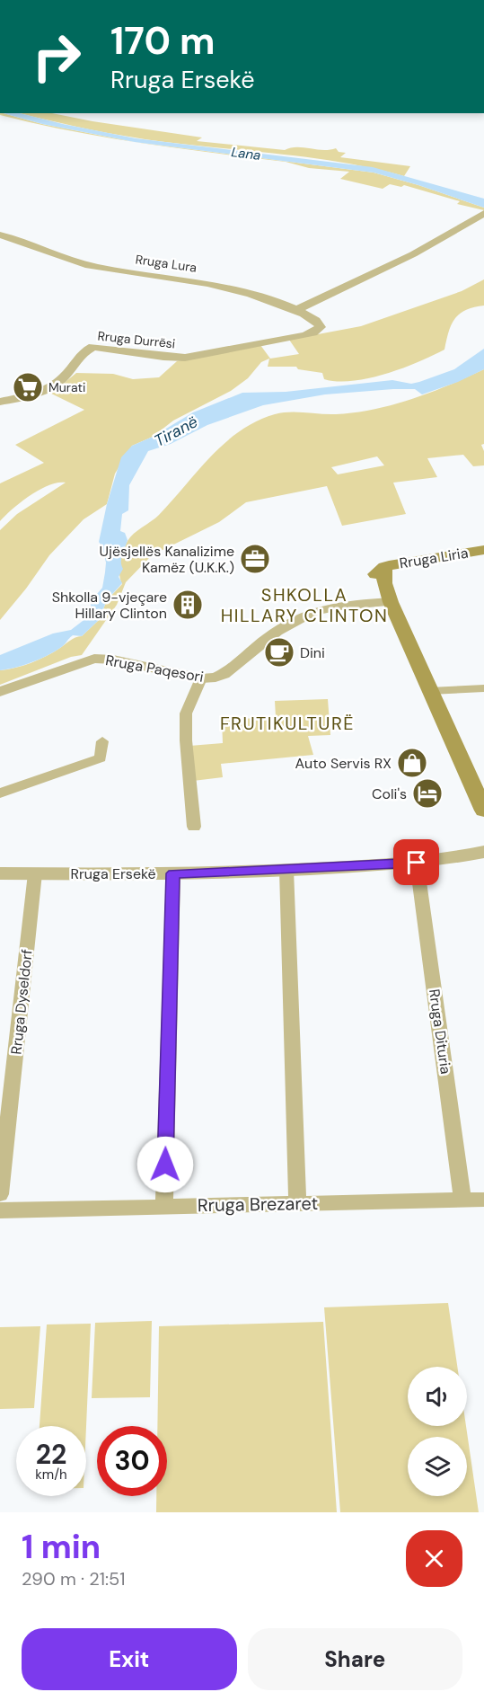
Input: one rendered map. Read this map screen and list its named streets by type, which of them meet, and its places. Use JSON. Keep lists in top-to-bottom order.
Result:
{
  "streets": {
    "main road": ["Rruga Liria"],
    "street": [
      "Rruga Lura",
      "Rruga Durrësi",
      "Rruga Paqesori",
      "Rruga Ersekë",
      "Rruga Dyseldorf",
      "Rruga Dituria",
      "Rruga Brezaret"
    ]
  },
  "crossings": [
    ["Rruga Lura", "Rruga Durrësi"],
    ["Rruga Liria", "Rruga Paqesori"],
    ["Rruga Ersekë", "Rruga Dyseldorf"],
    ["Rruga Ersekë", "Rruga Dituria"],
    ["Rruga Dituria", "Rruga Brezaret"]
  ],
  "districts": ["SHKOLLA HILLARY CLINTON", "FRUTIKULTURË"],
  "water": ["Lana", "Tiranë"],
  "places": {
    "supermarket": ["Murati"],
    "office": ["Ujësjellës Kanalizime Kamëz (U.K.K.)"],
    "building": ["Shkolla 9-vjeçare Hillary Clinton"],
    "cafe": ["Dini"],
    "shop": ["Auto Servis RX"],
    "hotel": ["Coli's"]
  },
  "page": {
    "turn": ["170 m", "Rruga Ersekë"],
    "speed": "22 km/h",
    "limit": "30",
    "heading": ["1 min", "290 m · 21:51"],
    "buttons": ["Exit", "Share"]
  }
}
